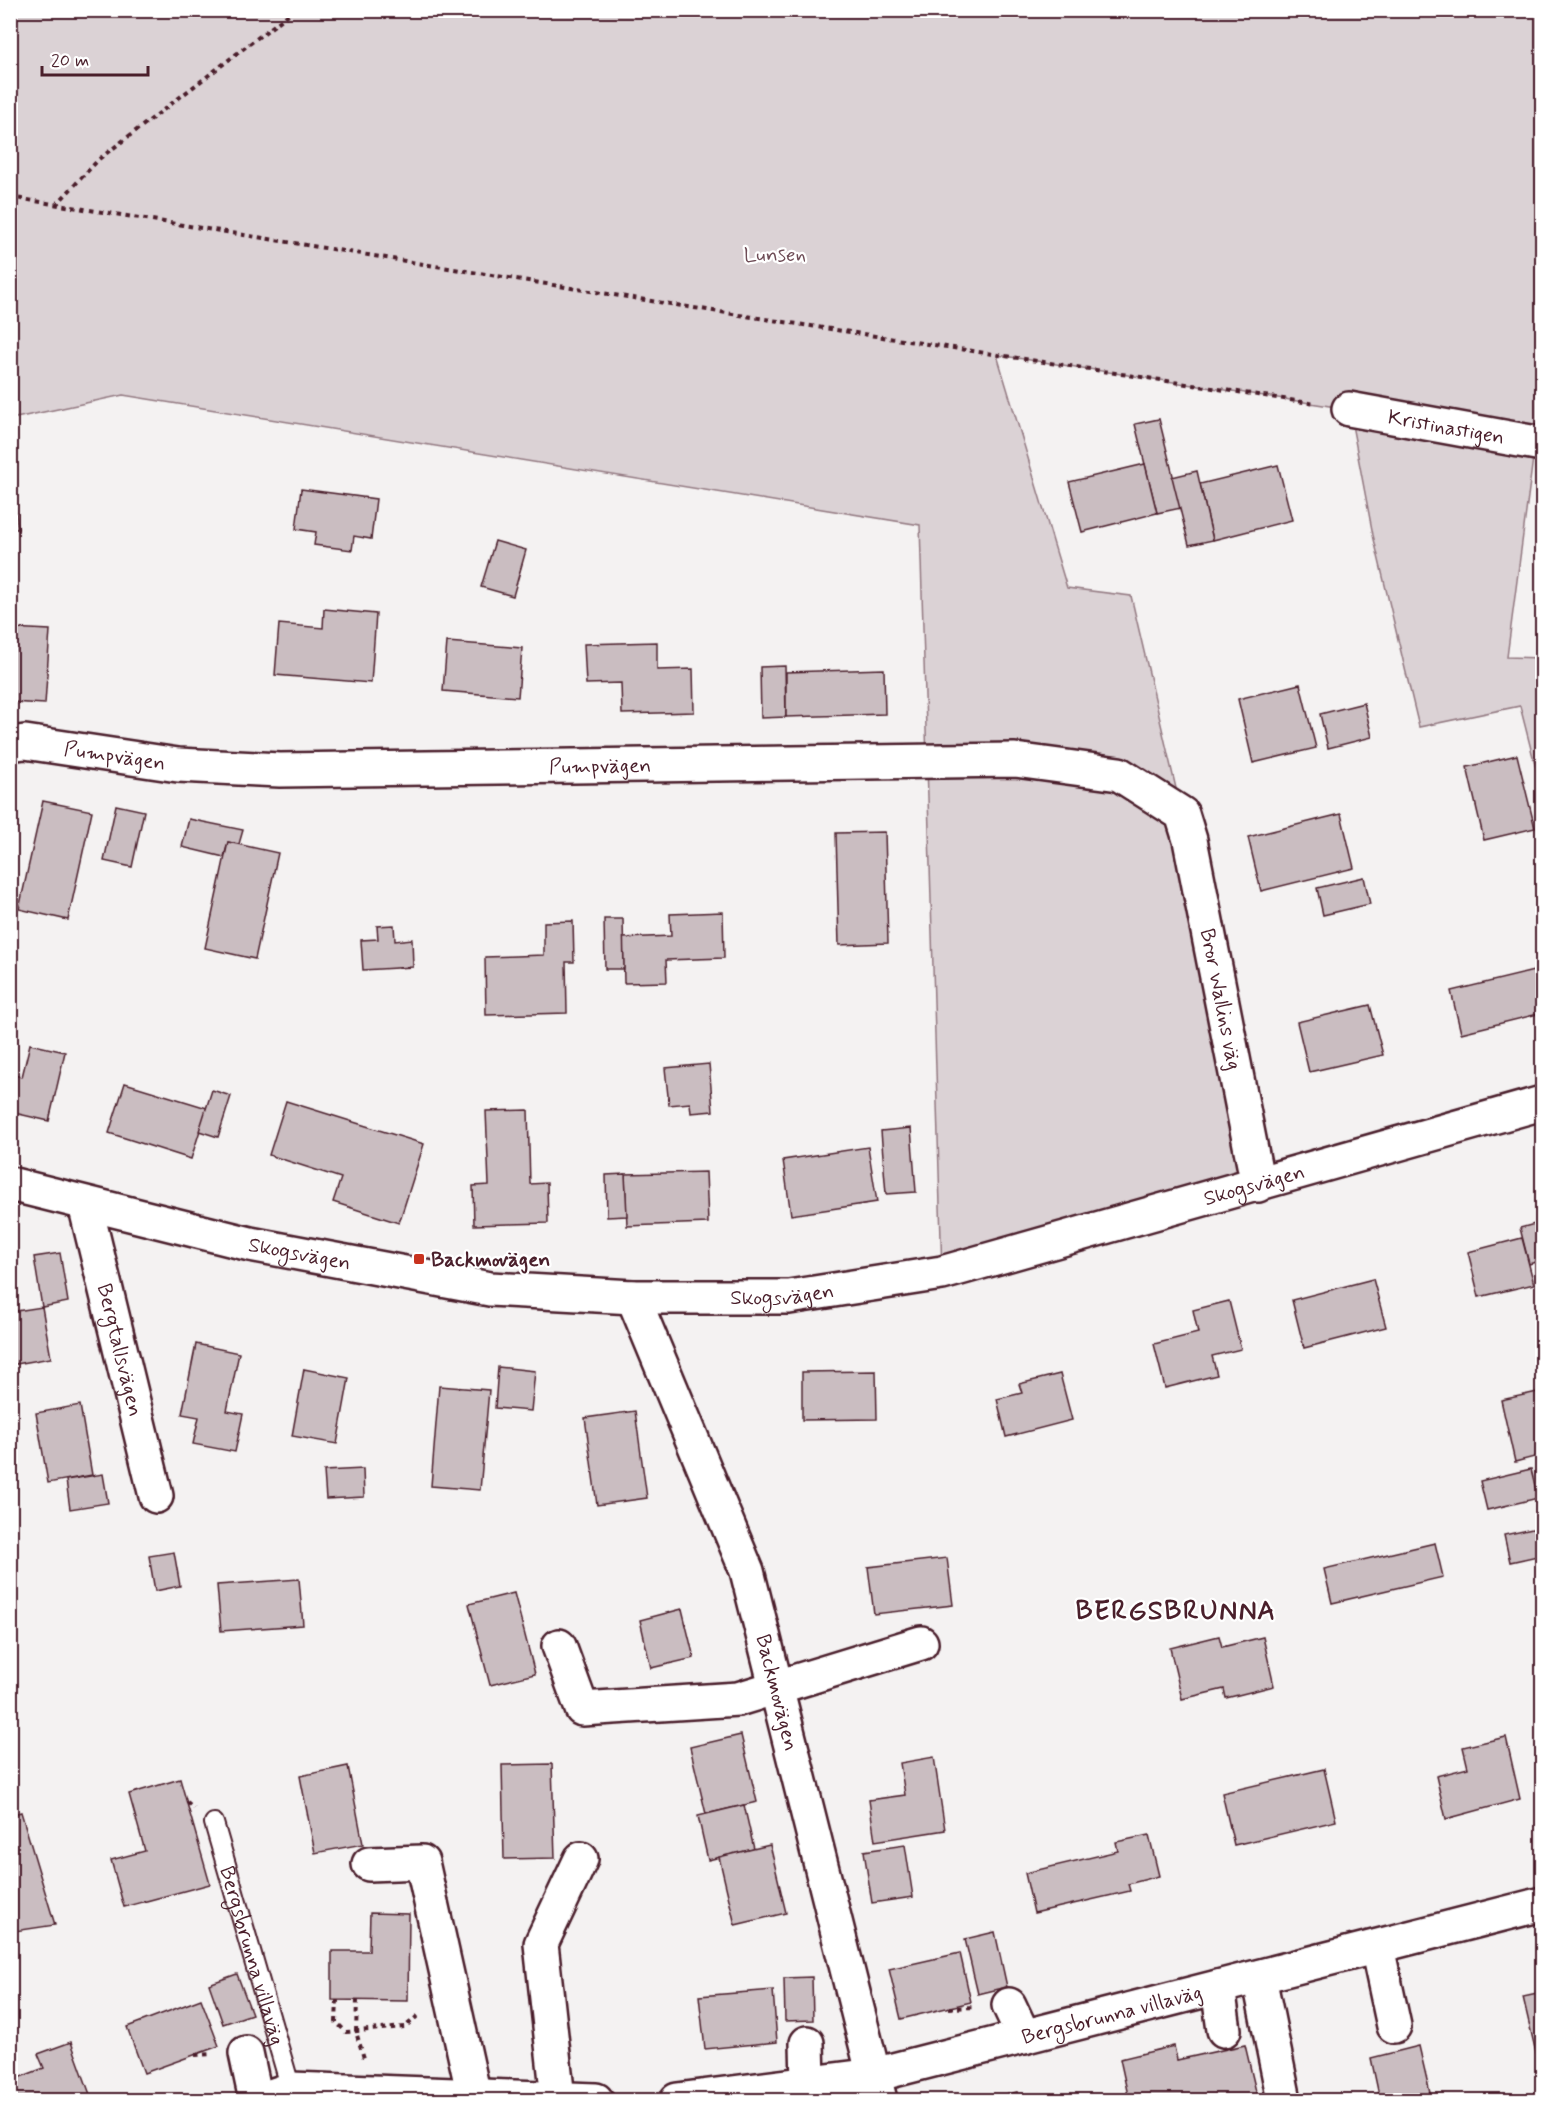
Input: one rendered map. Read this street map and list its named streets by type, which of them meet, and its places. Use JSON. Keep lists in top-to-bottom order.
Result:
{
  "streets": {
    "street": [
      "Kristinastigen",
      "Pumpvägen",
      "Bror Wallins väg",
      "Skogsvägen",
      "Bergtallsvägen",
      "Backmovägen",
      "Bergsbrunna villaväg"
    ]
  },
  "crossings": [
    ["Pumpvägen", "Bror Wallins väg"],
    ["Bror Wallins väg", "Skogsvägen"],
    ["Skogsvägen", "Bergtallsvägen"],
    ["Skogsvägen", "Backmovägen"],
    ["Backmovägen", "Bergsbrunna villaväg"]
  ],
  "districts": ["BERGSBRUNNA"],
  "parks": ["Lunsen"],
  "places": {
    "transit": ["Backmovägen"]
  },
  "scale_bar": "20 m"
}
